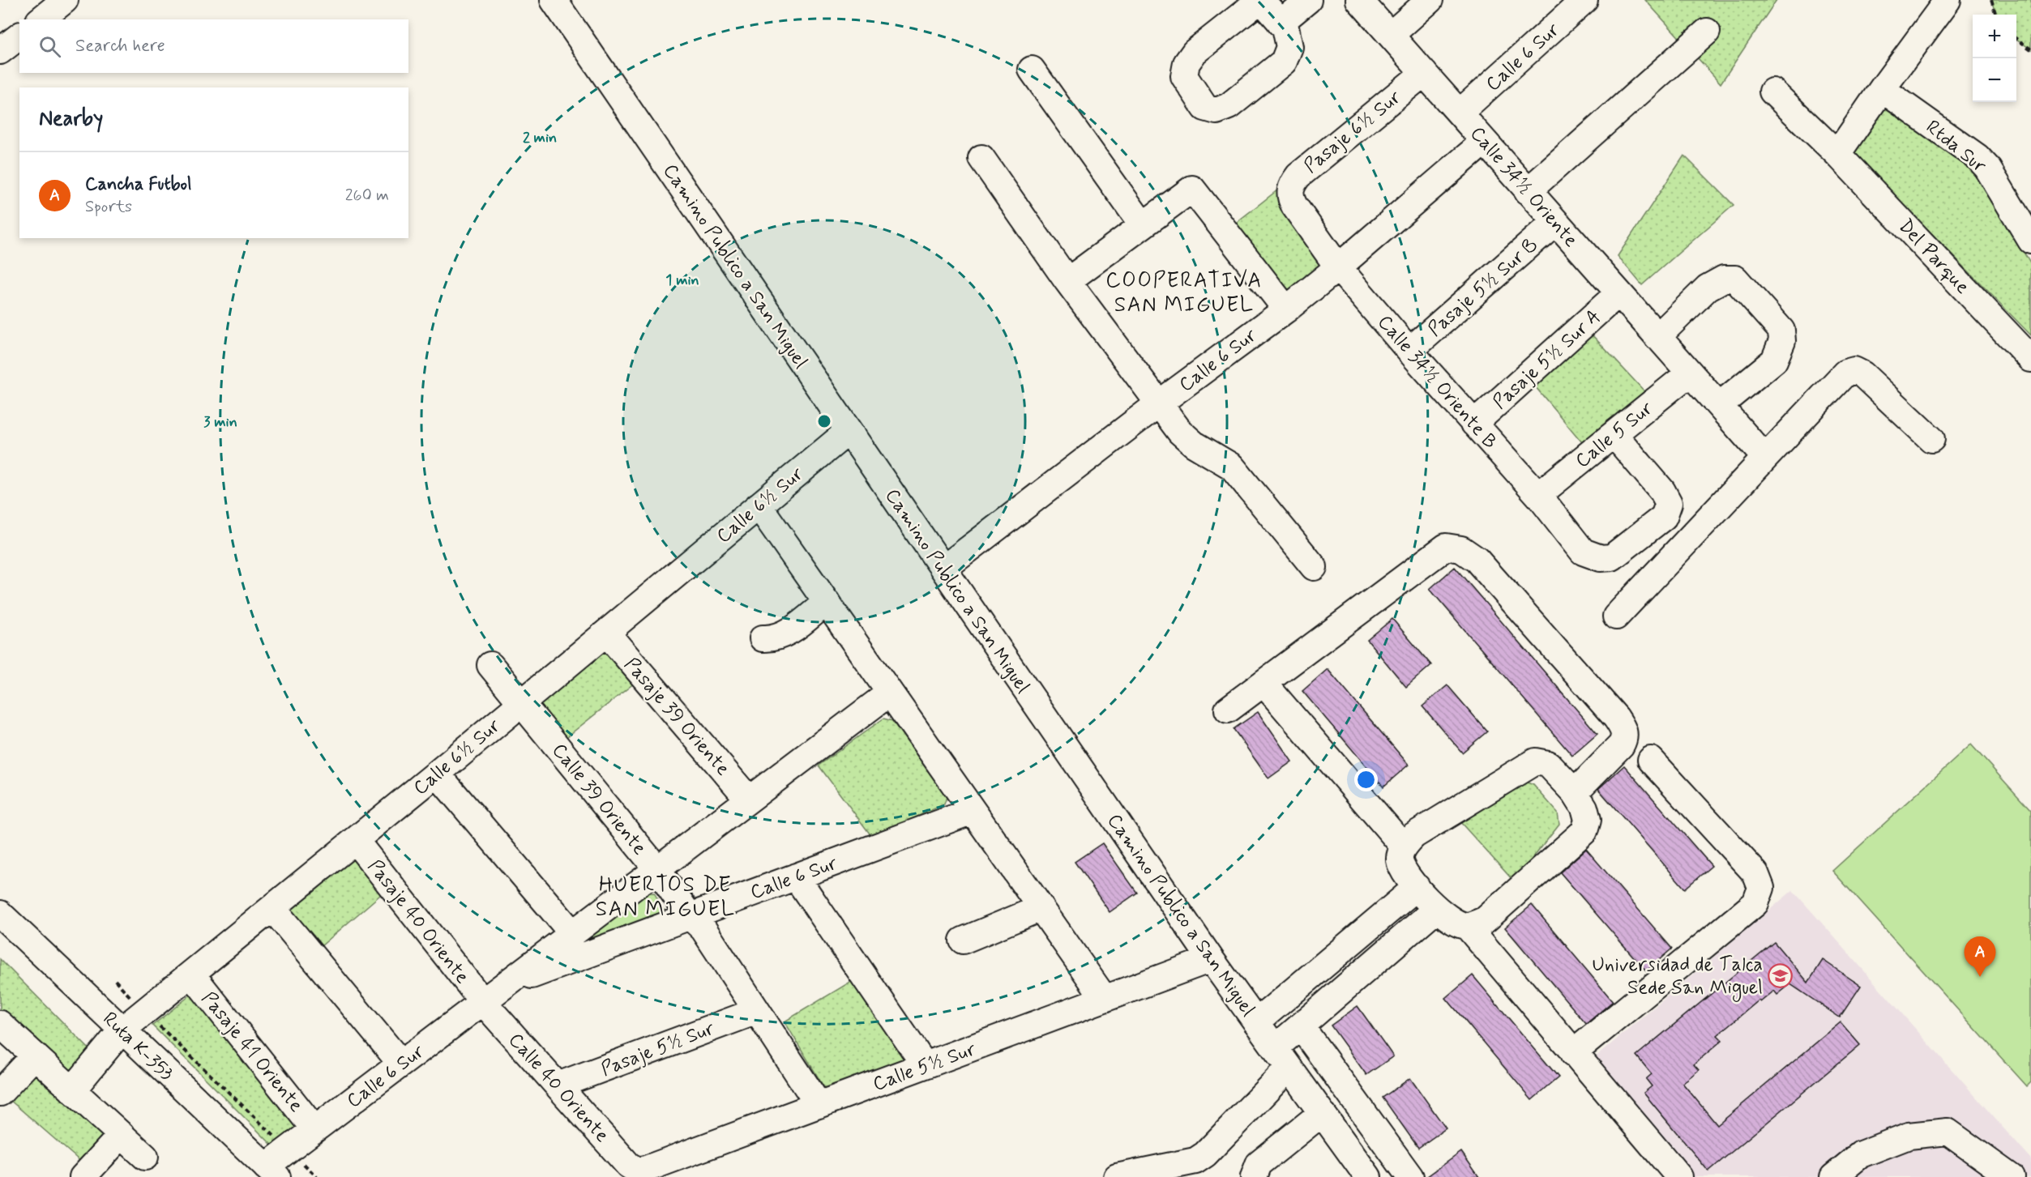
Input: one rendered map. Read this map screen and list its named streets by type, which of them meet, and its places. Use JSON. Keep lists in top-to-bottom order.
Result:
{
  "streets": {
    "street": [
      "Calle 6 Sur",
      "Pasaje 6½ Sur",
      "Rtda Sur",
      "Calle 34½ Oriente",
      "Del Parque",
      "Camino Publico a San Miguel",
      "Pasaje 5½ Sur B",
      "Pasaje 5½ Sur A",
      "Calle 34½ Oriente B",
      "Calle 5 Sur",
      "Calle 6½ Sur",
      "Pasaje 39 Oriente",
      "Calle 39 Oriente",
      "Pasaje 40 Oriente",
      "Ruta K-353",
      "Pasaje 5½ Sur",
      "Pasaje 41 Oriente",
      "Calle 5½ Sur",
      "Calle 40 Oriente"
    ]
  },
  "crossings": [
    ["Calle 6 Sur", "Calle 34½ Oriente"],
    ["Calle 6 Sur", "Camino Publico a San Miguel"],
    ["Calle 6 Sur", "Calle 34½ Oriente B"],
    ["Calle 6 Sur", "Pasaje 39 Oriente"],
    ["Calle 6 Sur", "Calle 39 Oriente"],
    ["Calle 6 Sur", "Pasaje 40 Oriente"],
    ["Calle 6 Sur", "Ruta K-353"],
    ["Calle 6 Sur", "Pasaje 41 Oriente"],
    ["Calle 6 Sur", "Calle 40 Oriente"],
    ["Pasaje 6½ Sur", "Calle 34½ Oriente"],
    ["Pasaje 6½ Sur", "Calle 34½ Oriente B"],
    ["Calle 34½ Oriente", "Pasaje 5½ Sur B"],
    ["Calle 34½ Oriente", "Pasaje 5½ Sur A"],
    ["Calle 34½ Oriente", "Calle 5 Sur"],
    ["Camino Publico a San Miguel", "Calle 6½ Sur"],
    ["Camino Publico a San Miguel", "Calle 5½ Sur"],
    ["Pasaje 5½ Sur B", "Calle 34½ Oriente B"],
    ["Pasaje 5½ Sur A", "Calle 34½ Oriente B"],
    ["Calle 34½ Oriente B", "Calle 5 Sur"],
    ["Calle 6½ Sur", "Pasaje 39 Oriente"],
    ["Calle 6½ Sur", "Calle 39 Oriente"],
    ["Calle 6½ Sur", "Pasaje 40 Oriente"],
    ["Calle 6½ Sur", "Ruta K-353"],
    ["Calle 6½ Sur", "Pasaje 41 Oriente"],
    ["Calle 39 Oriente", "Pasaje 5½ Sur"],
    ["Calle 39 Oriente", "Calle 5½ Sur"],
    ["Pasaje 40 Oriente", "Calle 40 Oriente"],
    ["Pasaje 5½ Sur", "Calle 40 Oriente"],
    ["Calle 5½ Sur", "Calle 40 Oriente"]
  ],
  "districts": ["COOPERATIVA SAN MIGUEL", "HUERTOS DE SAN MIGUEL"],
  "places": {
    "school or university": ["Universidad de Talca Sede San Miguel"]
  },
  "page": {
    "map_buttons": ["+", "−"],
    "search": "Search here",
    "heading": "Nearby",
    "list": [
      {
        "mark": "A",
        "name": "Cancha Futbol",
        "note": "Sports",
        "value": "260 m"
      }
    ],
    "pins": "A"
  },
  "rings": ["2 min", "1 min", "3 min"]
}
